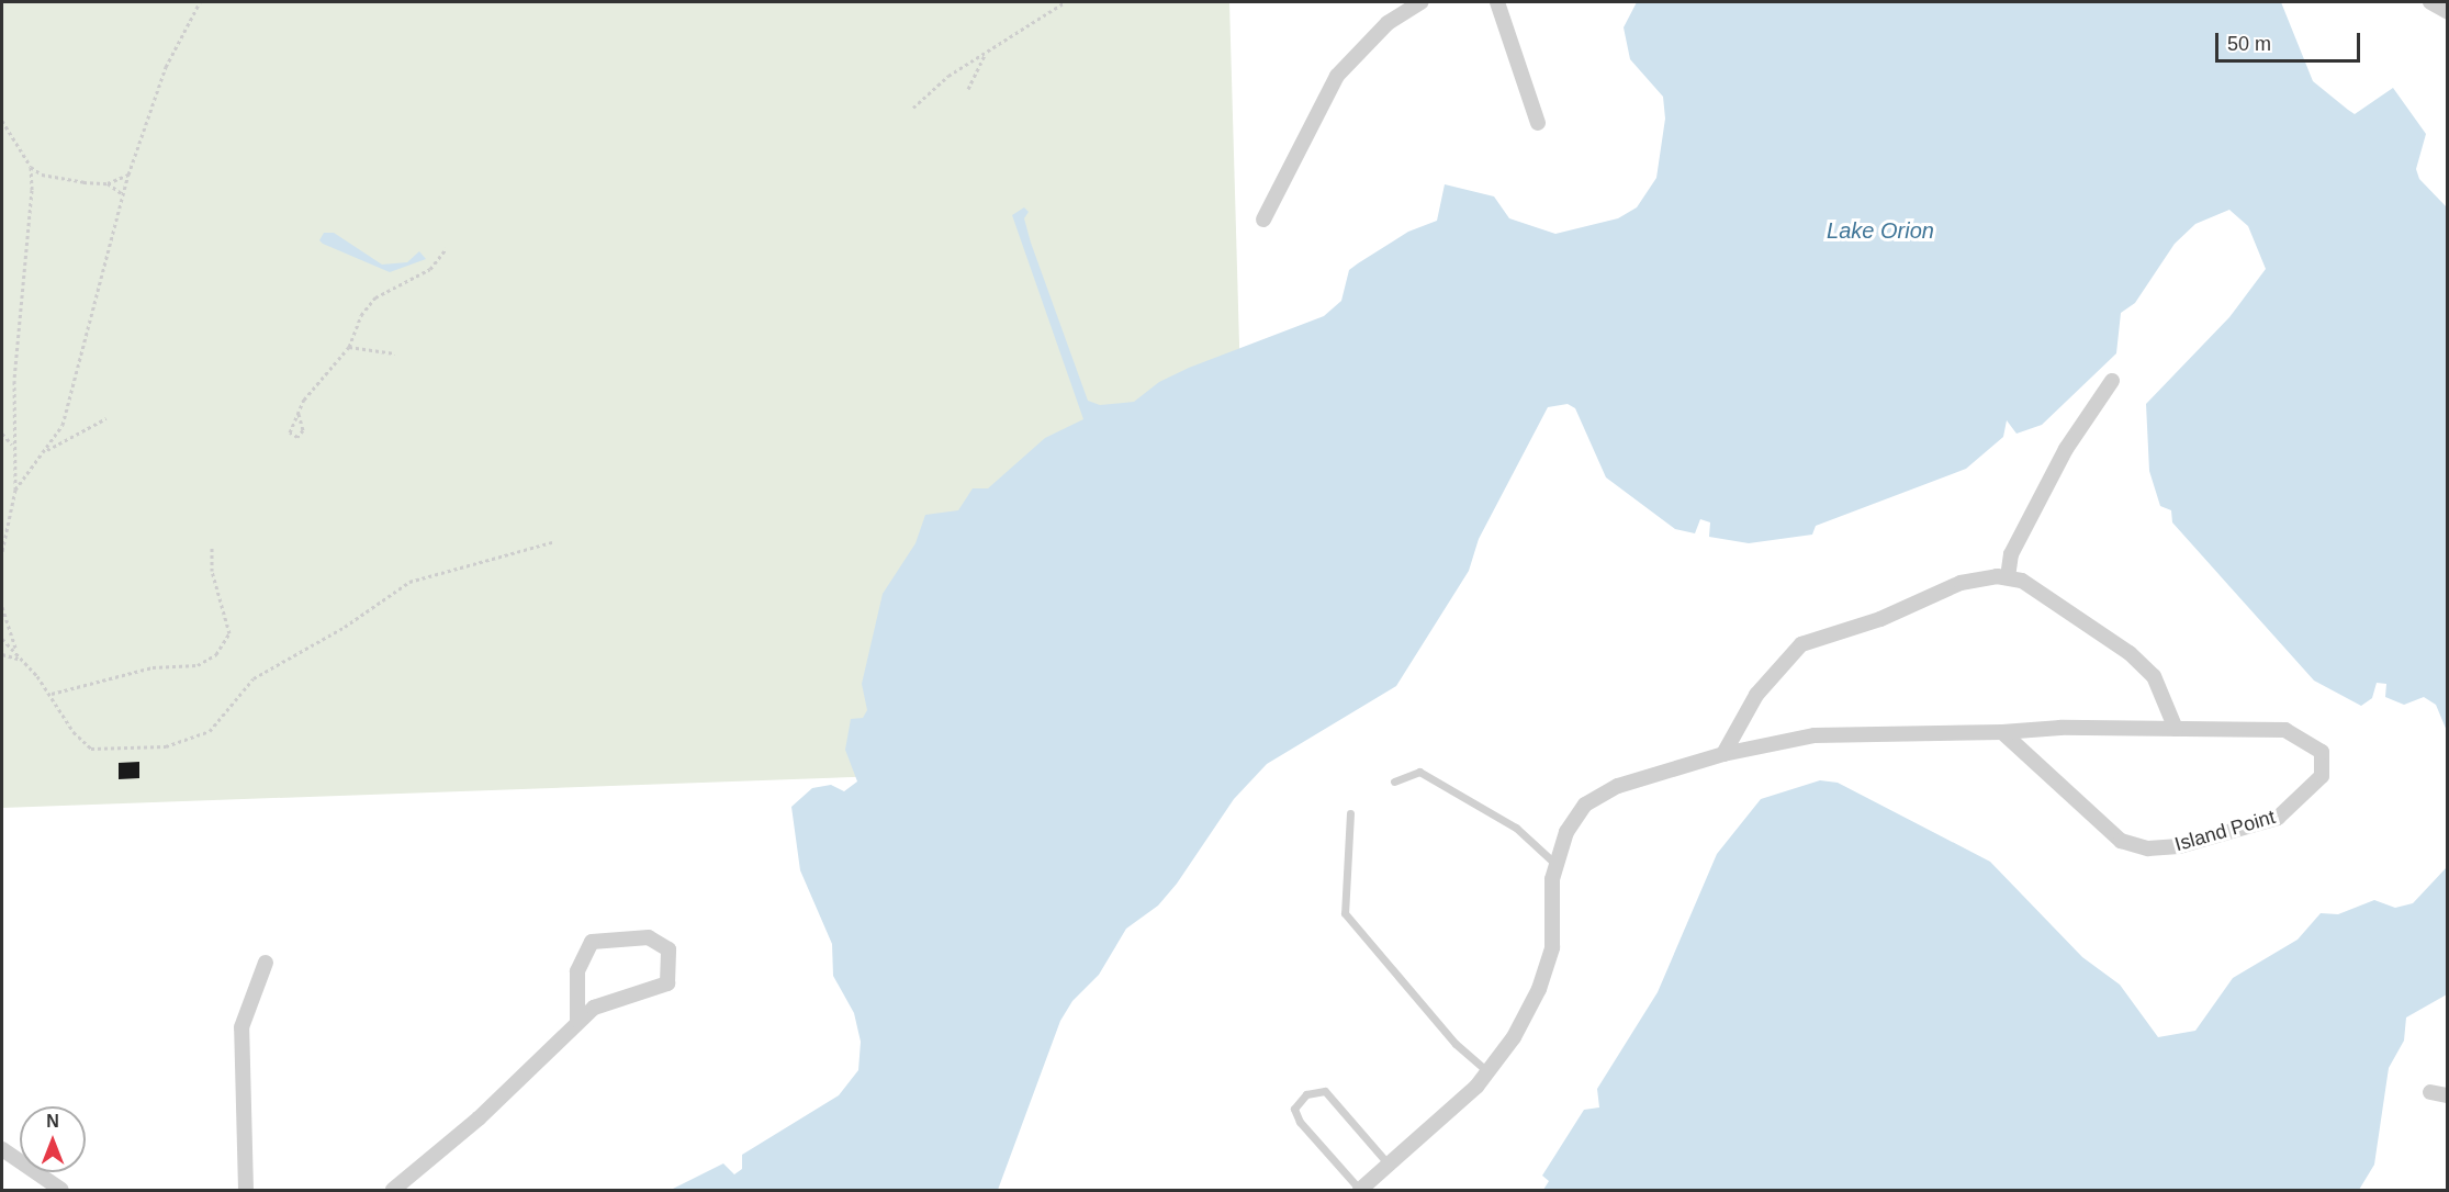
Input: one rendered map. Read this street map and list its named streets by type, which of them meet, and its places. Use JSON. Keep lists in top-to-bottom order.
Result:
{
  "streets": {
    "street": ["Island Point"]
  },
  "water": ["Lake Orion"],
  "scale_bar": "50 m",
  "north": "top"
}
